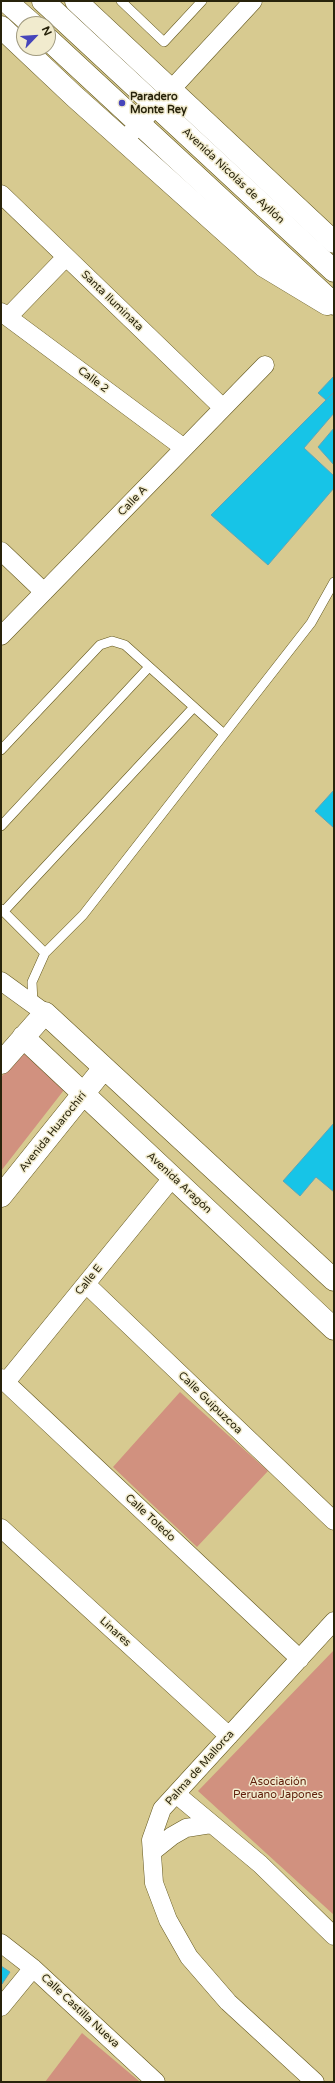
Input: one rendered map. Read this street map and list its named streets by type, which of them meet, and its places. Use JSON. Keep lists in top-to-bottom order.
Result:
{
  "streets": {
    "main road": ["Avenida Nicolás de Ayllón", "Avenida Huarochirí", "Avenida Aragón"],
    "street": [
      "Santa Iluminata",
      "Calle 2",
      "Calle A",
      "Calle E",
      "Calle Guipuzcoa",
      "Calle Toledo",
      "Linares",
      "Palma de Mallorca",
      "Calle Castilla Nueva"
    ]
  },
  "crossings": [
    ["Santa Iluminata", "Calle A"],
    ["Calle 2", "Calle A"],
    ["Avenida Huarochirí", "Avenida Aragón"],
    ["Avenida Aragón", "Calle E"],
    ["Calle E", "Calle Guipuzcoa"],
    ["Calle E", "Calle Toledo"],
    ["Calle Toledo", "Palma de Mallorca"],
    ["Linares", "Palma de Mallorca"]
  ],
  "parks": ["Asociación Peruano Japones"],
  "places": ["Paradero Monte Rey"],
  "north": "top right"
}
